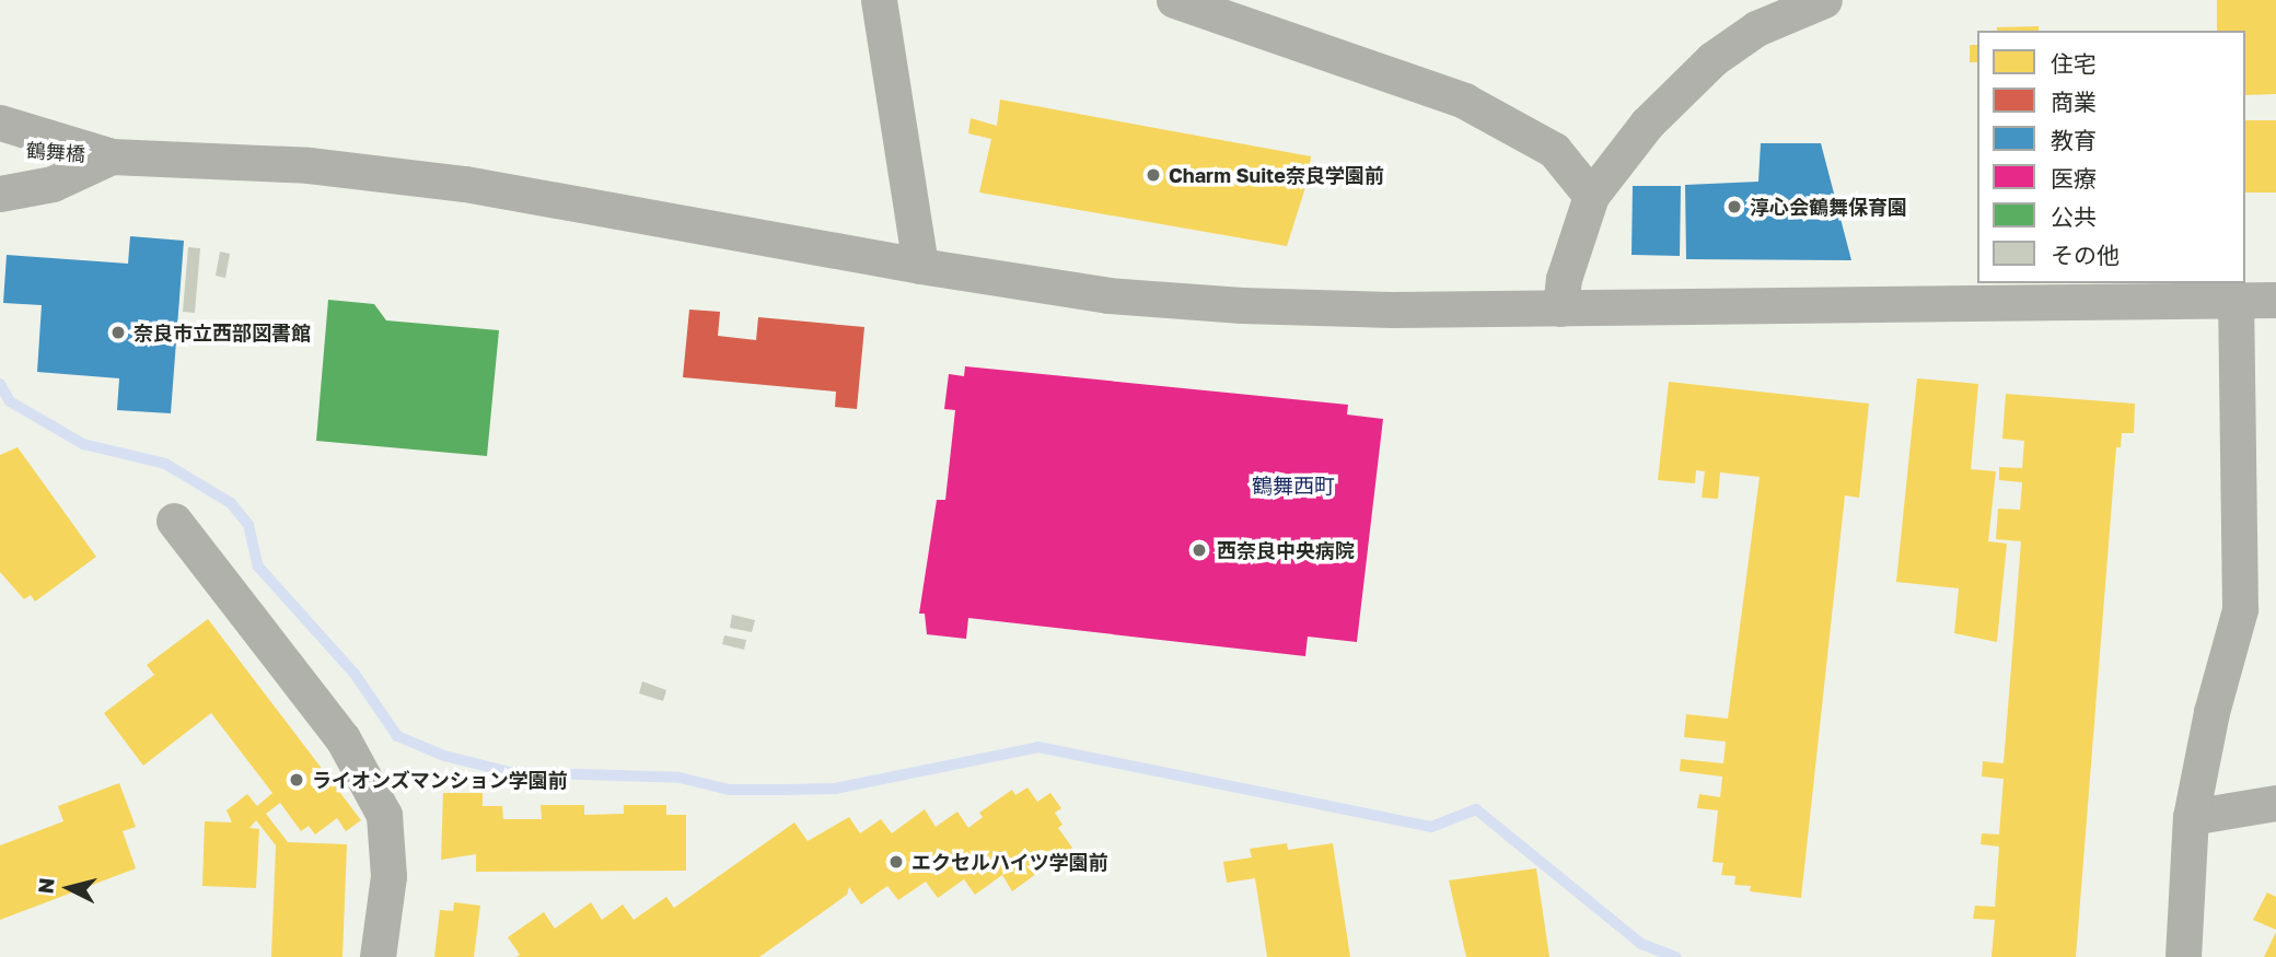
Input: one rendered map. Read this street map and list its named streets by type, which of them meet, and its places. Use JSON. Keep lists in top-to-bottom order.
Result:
{
  "streets": {
    "street": ["鶴舞橋"]
  },
  "districts": ["鶴舞西町"],
  "places": [
    "Charm Suite奈良学園前",
    "淳心会鶴舞保育園",
    "奈良市立西部図書館",
    "西奈良中央病院",
    "ライオンズマンション学園前",
    "エクセルハイツ学園前"
  ],
  "legend": [
    "住宅",
    "商業",
    "教育",
    "医療",
    "公共",
    "その他"
  ],
  "north": "left"
}
